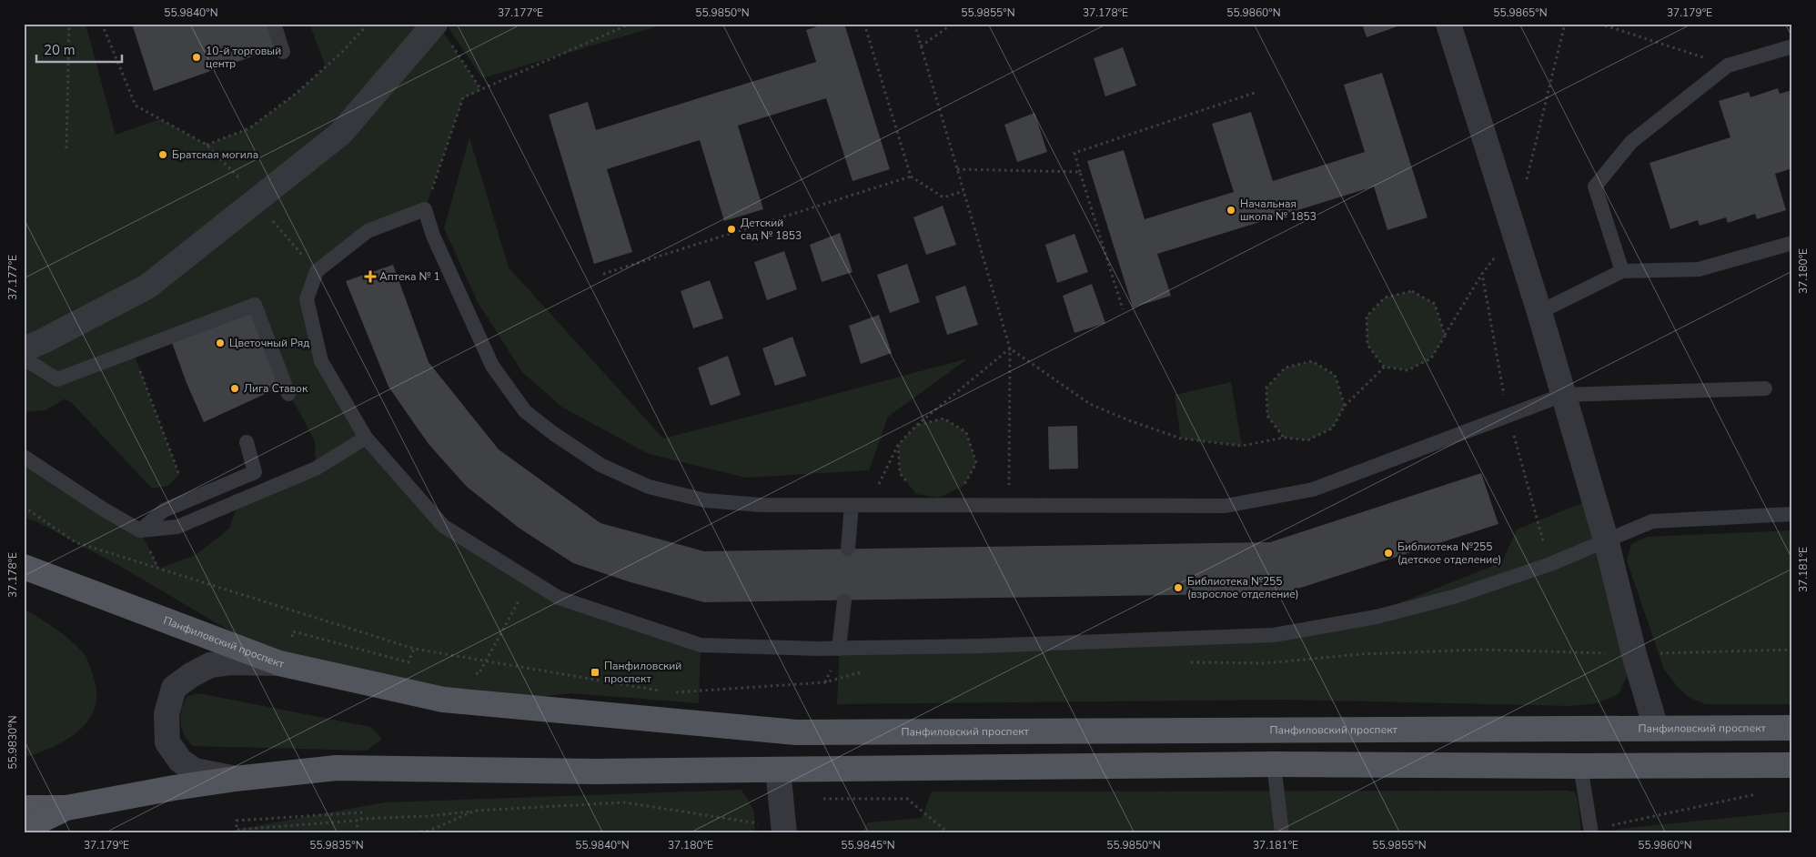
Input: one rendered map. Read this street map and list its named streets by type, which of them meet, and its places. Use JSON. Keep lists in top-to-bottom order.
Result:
{
  "streets": {
    "main road": ["Панфиловский проспект"]
  },
  "places": {
    "other": [
      "10-й торговый центр",
      "Братская могила",
      "Начальная школа № 1853",
      "Детский сад № 1853",
      "Цветочный Ряд",
      "Лига Ставок",
      "Библиотека №255 (детское отделение)",
      "Библиотека №255 (взрослое отделение)"
    ],
    "health": ["Аптека № 1"],
    "transit": ["Панфиловский проспект"]
  },
  "scale_bar": "20 m",
  "coordinates": [
    "55.9840°N",
    "37.177°E",
    "55.9850°N",
    "55.9855°N",
    "37.178°E",
    "55.9860°N",
    "55.9865°N",
    "37.179°E",
    "37.180°E",
    "37.181°E",
    "55.9830°N",
    "55.9835°N",
    "55.9845°N"
  ]
}
